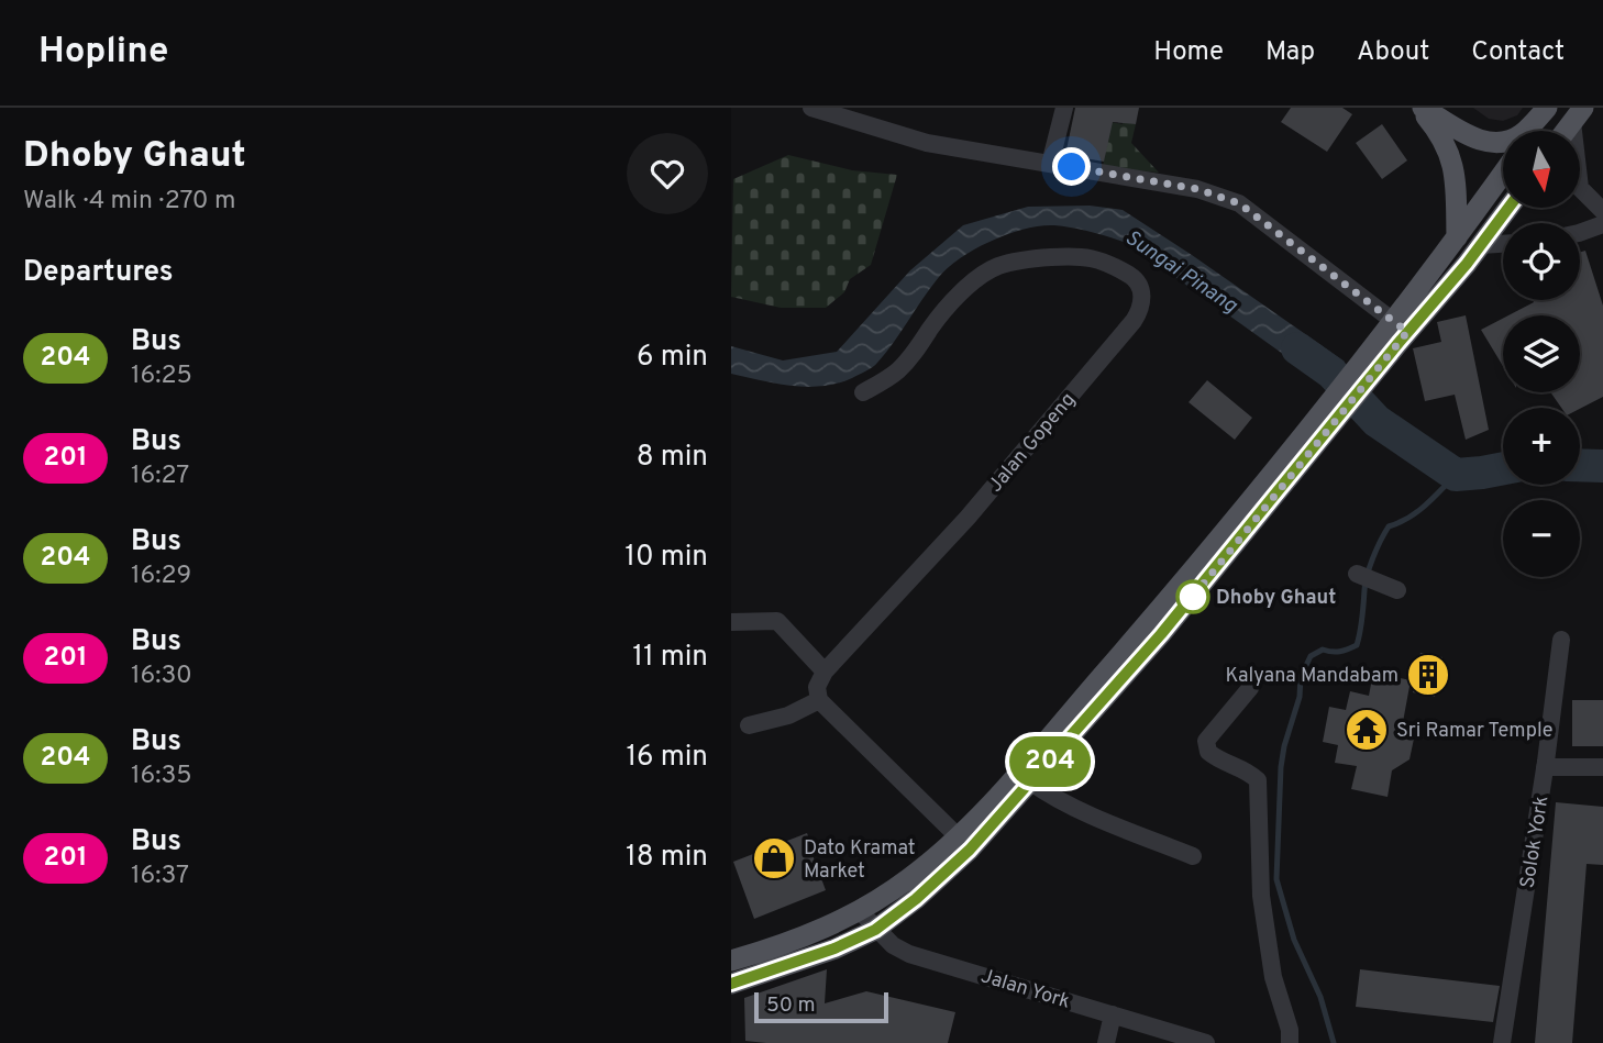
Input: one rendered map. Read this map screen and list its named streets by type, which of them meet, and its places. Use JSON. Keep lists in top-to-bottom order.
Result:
{
  "streets": {
    "street": ["Jalan Gopeng", "Solok York", "Jalan York"]
  },
  "water": ["Sungai Pinang"],
  "places": {
    "other": ["Dhoby Ghaut"],
    "building": ["Kalyana Mandabam"],
    "temple": ["Sri Ramar Temple"],
    "shop": ["Dato Kramat Market"]
  },
  "lines": ["bus line 204"],
  "scale_bar": "50 m",
  "north": "bottom",
  "page": {
    "header": "Hopline",
    "nav": [
      "Home",
      "Map",
      "About",
      "Contact"
    ],
    "heading": [
      ["Dhoby Ghaut", "Walk · 4 min · 270 m"],
      "Departures"
    ],
    "on_map": "204",
    "map_buttons": ["+", "−"],
    "list": [
      {
        "mark": "204",
        "name": "Bus",
        "note": "16:25",
        "value": "6 min"
      },
      {
        "mark": "201",
        "name": "Bus",
        "note": "16:27",
        "value": "8 min"
      },
      {
        "mark": "204",
        "name": "Bus",
        "note": "16:29",
        "value": "10 min"
      },
      {
        "mark": "201",
        "name": "Bus",
        "note": "16:30",
        "value": "11 min"
      },
      {
        "mark": "204",
        "name": "Bus",
        "note": "16:35",
        "value": "16 min"
      },
      {
        "mark": "201",
        "name": "Bus",
        "note": "16:37",
        "value": "18 min"
      }
    ],
    "scale": "50 m"
  }
}
